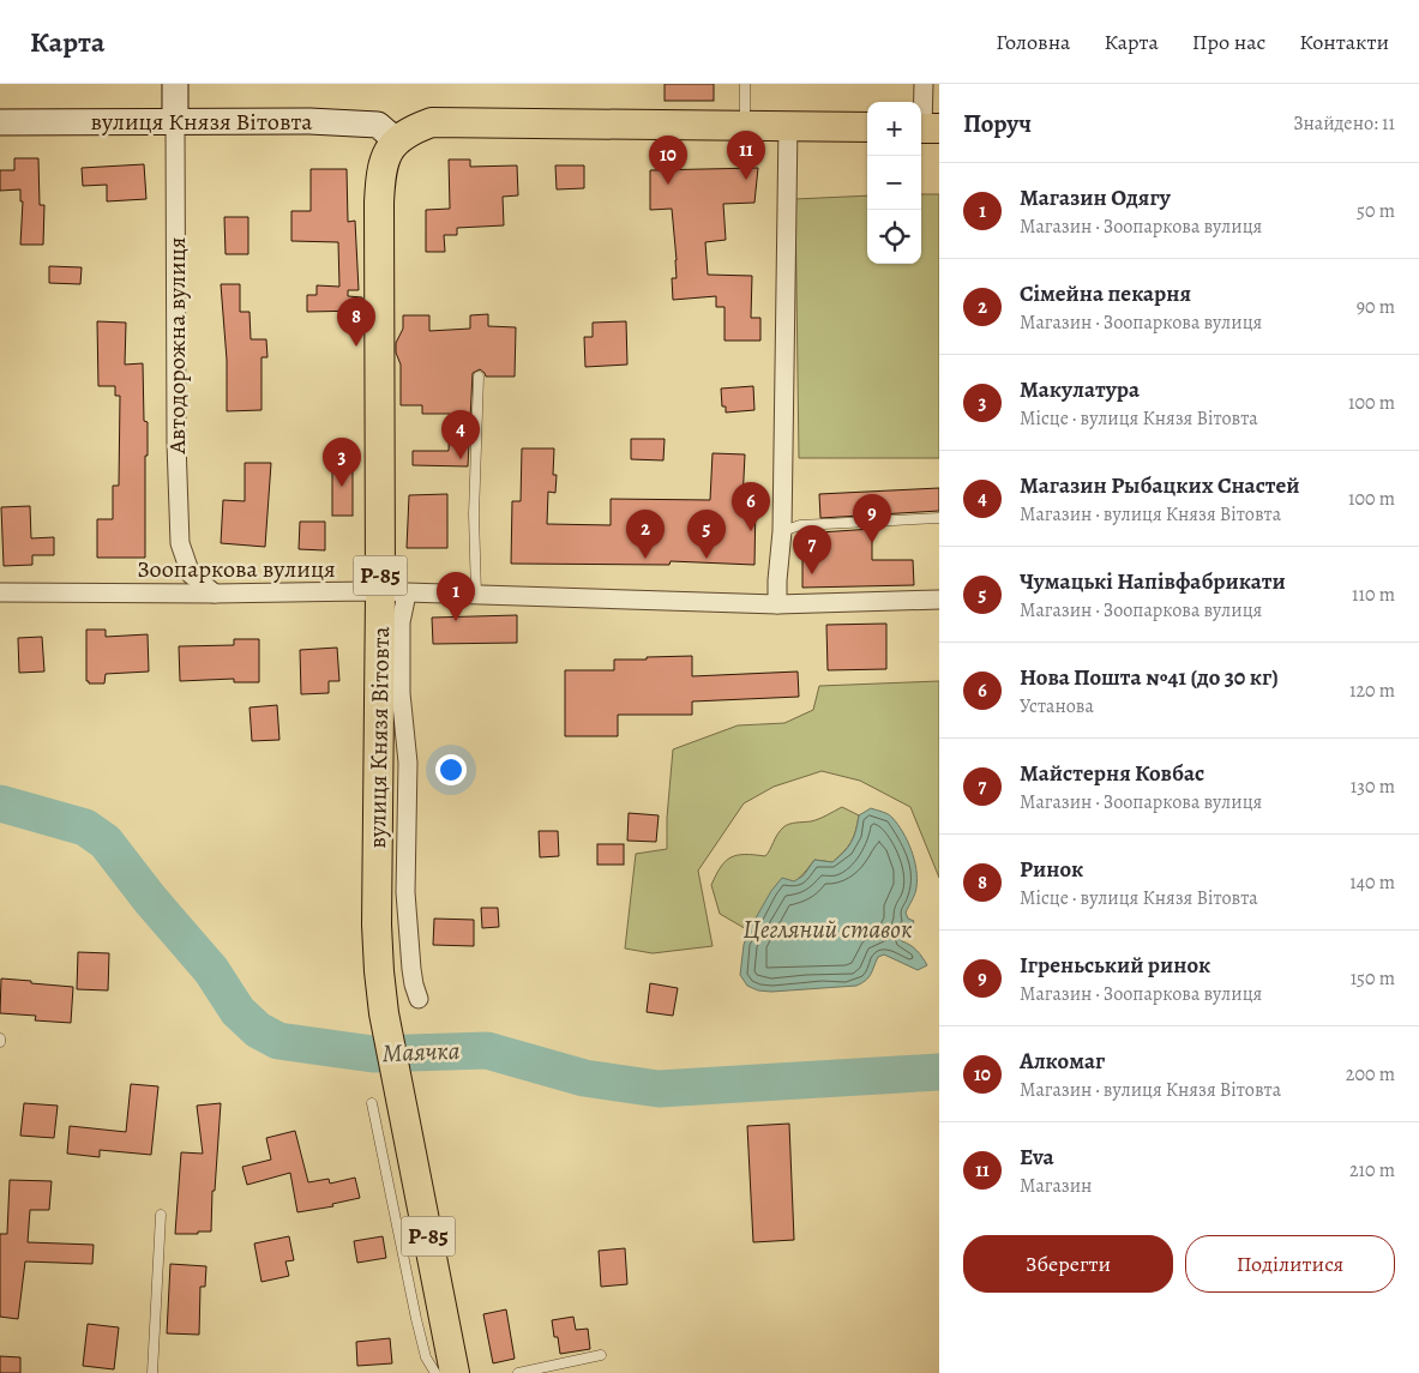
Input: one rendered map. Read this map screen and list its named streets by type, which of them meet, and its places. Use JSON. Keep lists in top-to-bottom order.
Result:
{
  "streets": {
    "main road": ["вулиця Князя Вітовта", "Р-85"],
    "street": ["Автодорожна вулиця", "Зоопаркова вулиця"]
  },
  "crossings": [
    ["вулиця Князя Вітовта", "Автодорожна вулиця"],
    ["вулиця Князя Вітовта", "Зоопаркова вулиця"],
    ["Автодорожна вулиця", "Зоопаркова вулиця"]
  ],
  "water": ["Цегляний ставок", "Маячка"],
  "page": {
    "header": "Карта",
    "nav": [
      "Головна",
      "Карта",
      "Про нас",
      "Контакти"
    ],
    "heading": ["Поруч", "Знайдено: 11"],
    "map_buttons": ["+", "−"],
    "pins": [
      "11",
      "10",
      "8",
      "4",
      "3",
      "6",
      "9",
      "2",
      "5",
      "7",
      "1"
    ],
    "list": [
      {
        "mark": "1",
        "name": "Магазин Одягу",
        "note": "Магазин · Зоопаркова вулиця",
        "value": "50 m"
      },
      {
        "mark": "2",
        "name": "Сімейна пекарня",
        "note": "Магазин · Зоопаркова вулиця",
        "value": "90 m"
      },
      {
        "mark": "3",
        "name": "Макулатура",
        "note": "Місце · вулиця Князя Вітовта",
        "value": "100 m"
      },
      {
        "mark": "4",
        "name": "Магазин Рыбацких Снастей",
        "note": "Магазин · вулиця Князя Вітовта",
        "value": "100 m"
      },
      {
        "mark": "5",
        "name": "Чумацькі Напівфабрикати",
        "note": "Магазин · Зоопаркова вулиця",
        "value": "110 m"
      },
      {
        "mark": "6",
        "name": "Нова Пошта №41 (до 30 кг)",
        "note": "Установа",
        "value": "120 m"
      },
      {
        "mark": "7",
        "name": "Майстерня Ковбас",
        "note": "Магазин · Зоопаркова вулиця",
        "value": "130 m"
      },
      {
        "mark": "8",
        "name": "Ринок",
        "note": "Місце · вулиця Князя Вітовта",
        "value": "140 m"
      },
      {
        "mark": "9",
        "name": "Ігреньський ринок",
        "note": "Магазин · Зоопаркова вулиця",
        "value": "150 m"
      },
      {
        "mark": "10",
        "name": "Алкомаг",
        "note": "Магазин · вулиця Князя Вітовта",
        "value": "200 m"
      },
      {
        "mark": "11",
        "name": "Eva",
        "note": "Магазин",
        "value": "210 m"
      }
    ],
    "buttons": ["Зберегти", "Поділитися"]
  }
}
